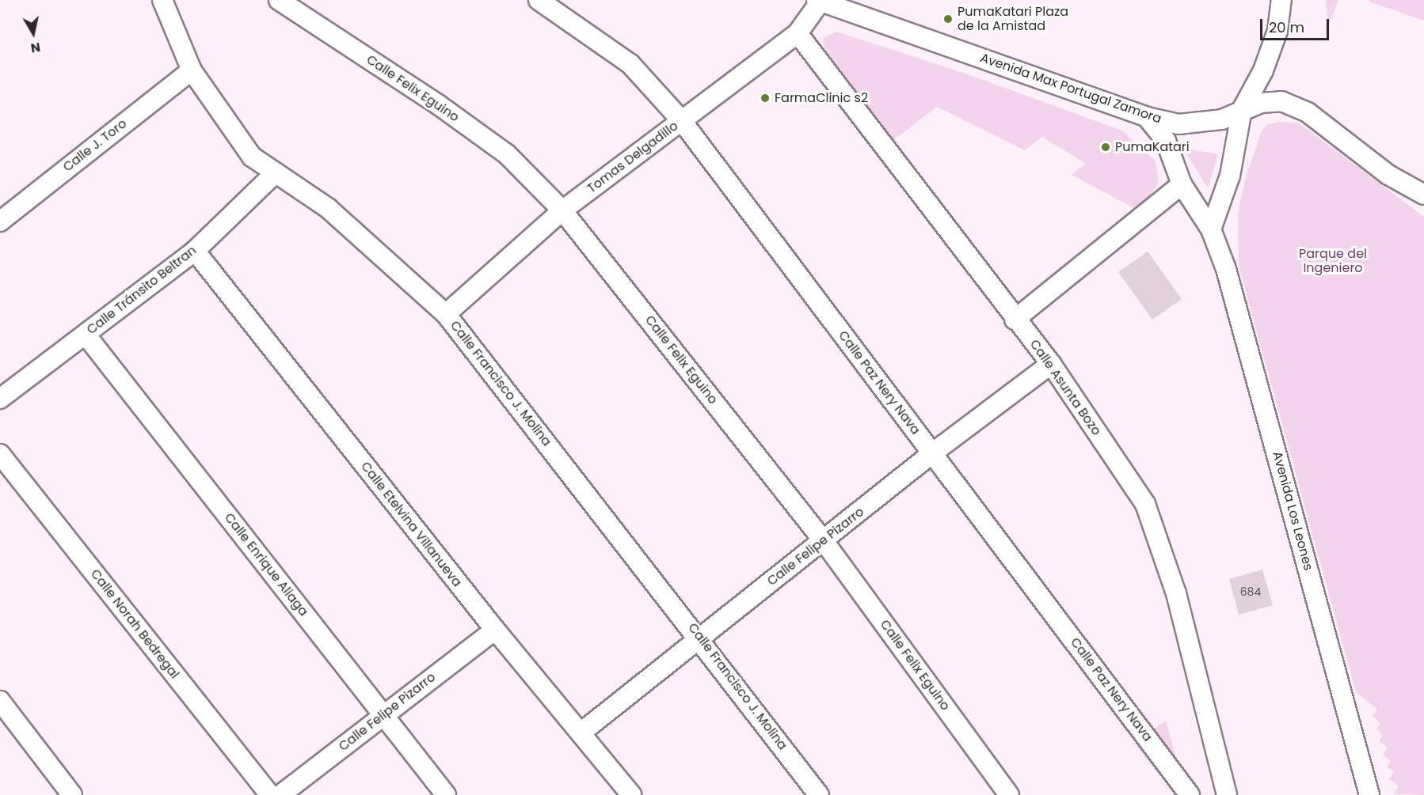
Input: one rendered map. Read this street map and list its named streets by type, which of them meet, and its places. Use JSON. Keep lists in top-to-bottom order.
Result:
{
  "streets": {
    "street": [
      "Calle Felix Eguino",
      "Avenida Max Portugal Zamora",
      "Calle J. Toro",
      "Tomas Delgadillo",
      "Calle Tránsito Beltran",
      "Calle Paz Nery Nava",
      "Calle Francisco J. Molina",
      "Calle Asunta Bozo",
      "Avenida Los Leones",
      "Calle Etelvina Villanueva",
      "Calle Felipe Pizarro",
      "Calle Enrique Aliaga",
      "Calle Norah Bedregal"
    ]
  },
  "crossings": [
    ["Calle Felix Eguino", "Tomas Delgadillo"],
    ["Calle Felix Eguino", "Calle Felipe Pizarro"],
    ["Avenida Max Portugal Zamora", "Tomas Delgadillo"],
    ["Avenida Max Portugal Zamora", "Avenida Los Leones"],
    ["Calle J. Toro", "Calle Francisco J. Molina"],
    ["Tomas Delgadillo", "Calle Paz Nery Nava"],
    ["Tomas Delgadillo", "Calle Francisco J. Molina"],
    ["Tomas Delgadillo", "Calle Asunta Bozo"],
    ["Calle Tránsito Beltran", "Calle Francisco J. Molina"],
    ["Calle Tránsito Beltran", "Calle Etelvina Villanueva"],
    ["Calle Tránsito Beltran", "Calle Enrique Aliaga"],
    ["Calle Paz Nery Nava", "Calle Felipe Pizarro"],
    ["Calle Francisco J. Molina", "Calle Felipe Pizarro"],
    ["Calle Asunta Bozo", "Calle Felipe Pizarro"],
    ["Calle Etelvina Villanueva", "Calle Felipe Pizarro"],
    ["Calle Felipe Pizarro", "Calle Enrique Aliaga"]
  ],
  "parks": ["Parque del Ingeniero"],
  "places": ["PumaKatari Plaza de la Amistad", "FarmaClinic s2", "PumaKatari"],
  "house_numbers": ["684"],
  "scale_bar": "20 m",
  "north": "bottom"
}
